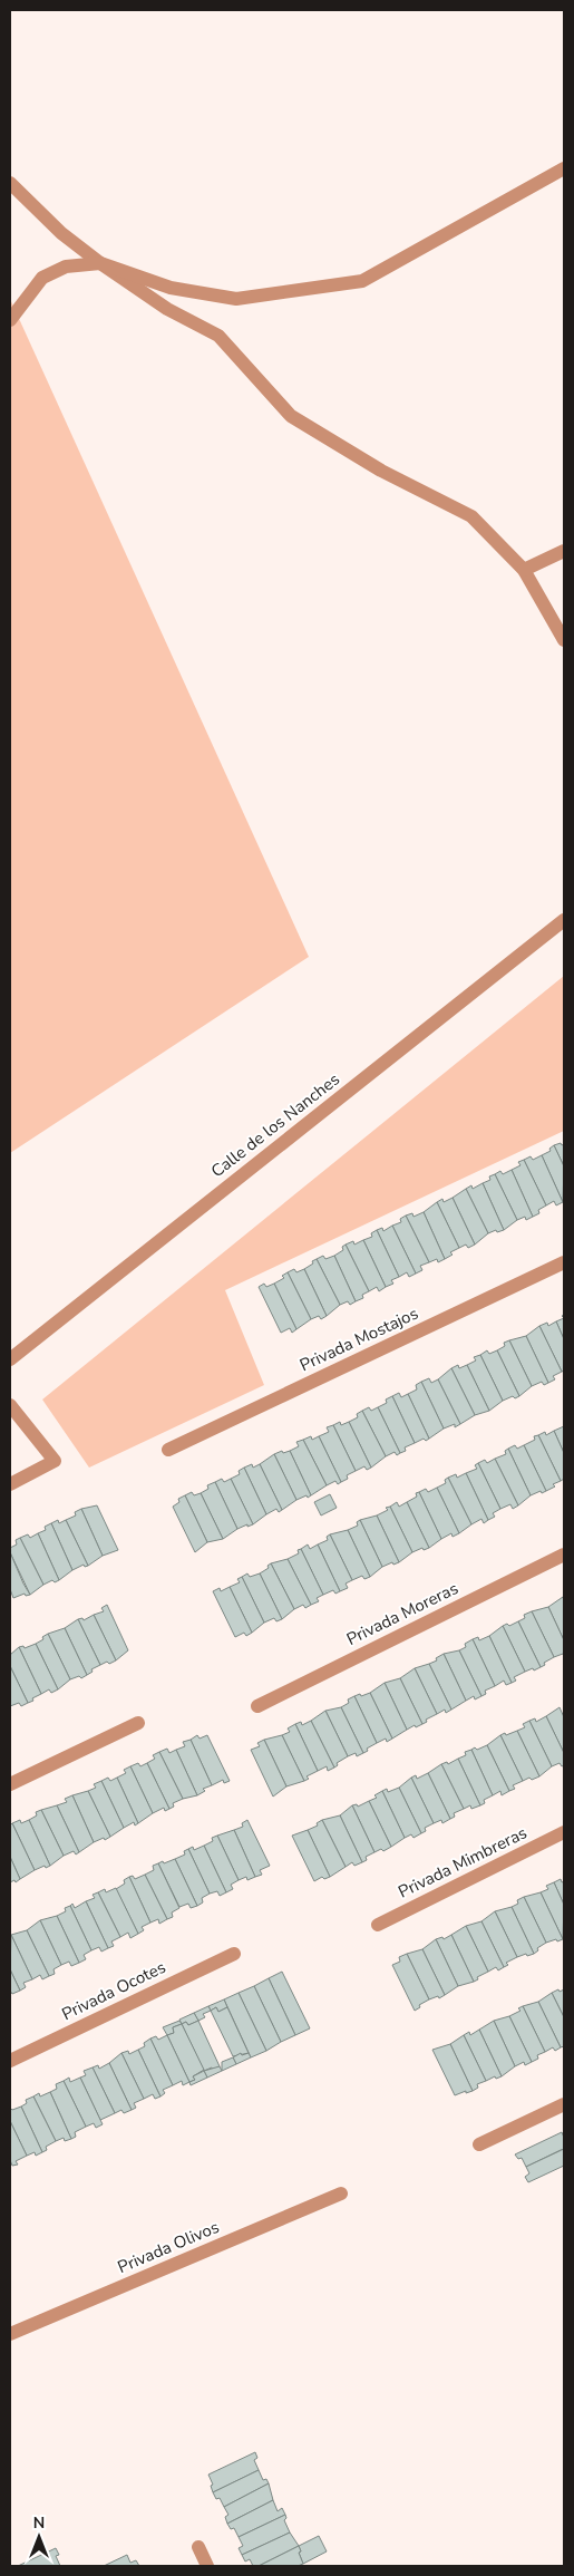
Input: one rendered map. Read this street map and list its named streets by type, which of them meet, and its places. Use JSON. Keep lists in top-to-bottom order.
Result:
{
  "streets": {
    "street": [
      "Calle de los Nanches",
      "Privada Mostajos",
      "Privada Moreras",
      "Privada Mimbreras",
      "Privada Ocotes",
      "Privada Olivos"
    ]
  },
  "north": "top"
}
